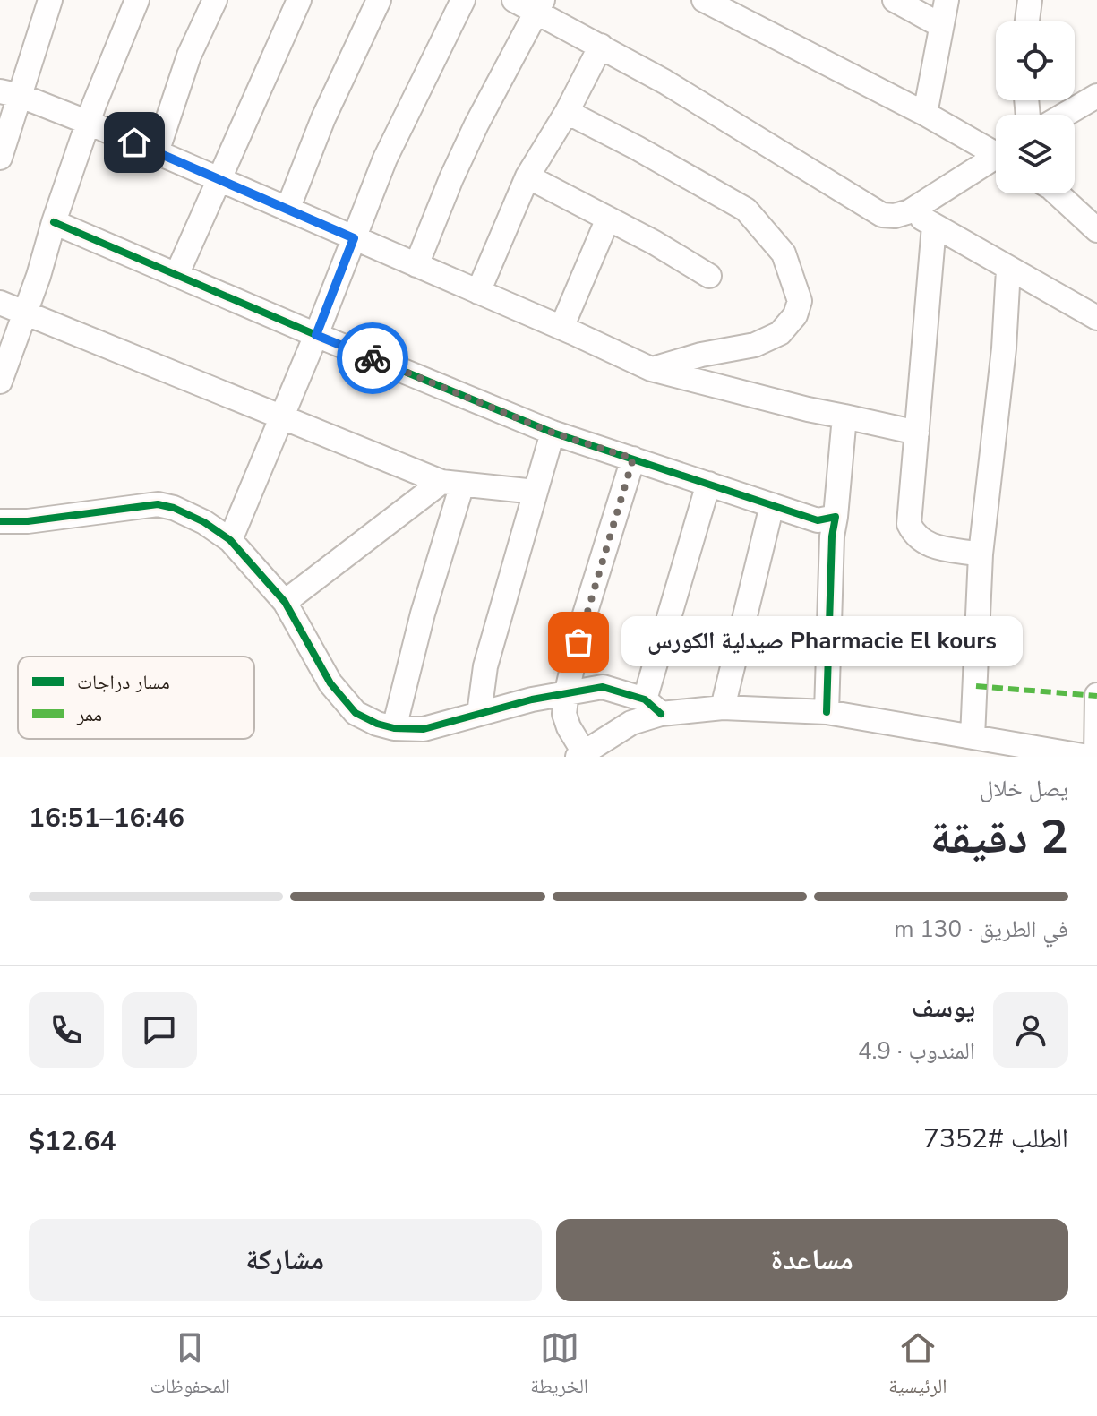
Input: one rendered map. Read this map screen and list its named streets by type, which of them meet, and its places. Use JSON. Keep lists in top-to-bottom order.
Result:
{
  "places": ["Pharmacie El kours صيدلية الكورس"],
  "legend": ["مسار دراجات", "ممر"],
  "page": {
    "bubble": "Pharmacie El kours صيدلية الكورس",
    "heading": ["2 دقيقة", "يصل خلال", "16:46–16:51"],
    "panel": [
      "يوسف",
      "المندوب · 4.9",
      "الطلب #7352",
      "$12.64"
    ],
    "bar": "في الطريق · 130 m",
    "buttons": ["مساعدة", "مشاركة"],
    "tabs": ["الرئيسية", "الخريطة", "المحفوظات"]
  }
}
